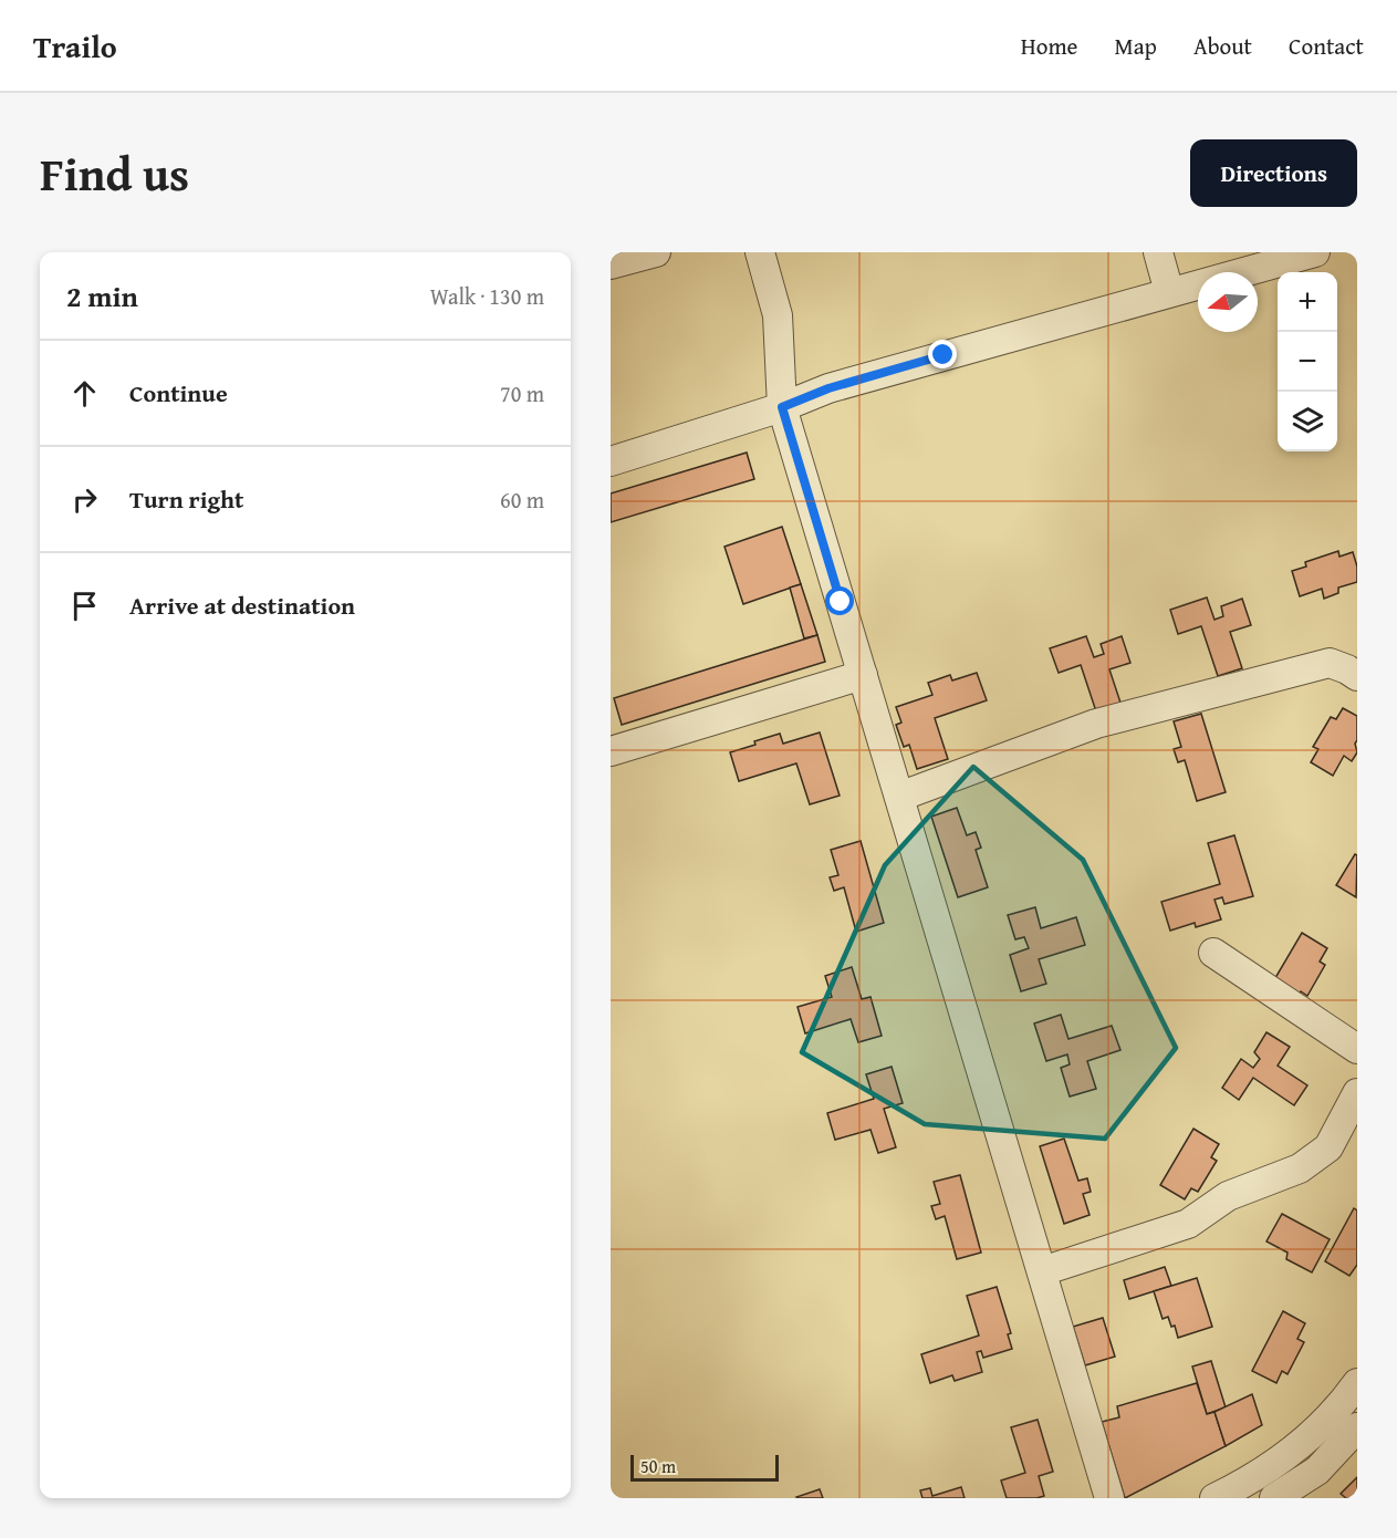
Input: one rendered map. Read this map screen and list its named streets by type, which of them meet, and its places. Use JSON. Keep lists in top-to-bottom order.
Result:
{
  "scale_bar": "50 m",
  "north": "left",
  "page": {
    "header": "Trailo",
    "nav": [
      "Home",
      "Map",
      "About",
      "Contact"
    ],
    "title": "Find us",
    "buttons": "Directions",
    "heading": ["2 min", "Walk · 130 m"],
    "map_buttons": ["+", "−"],
    "list": [
      ["Continue", "70 m"],
      ["Turn right", "60 m"],
      "Arrive at destination"
    ],
    "scale": "50 m"
  }
}
